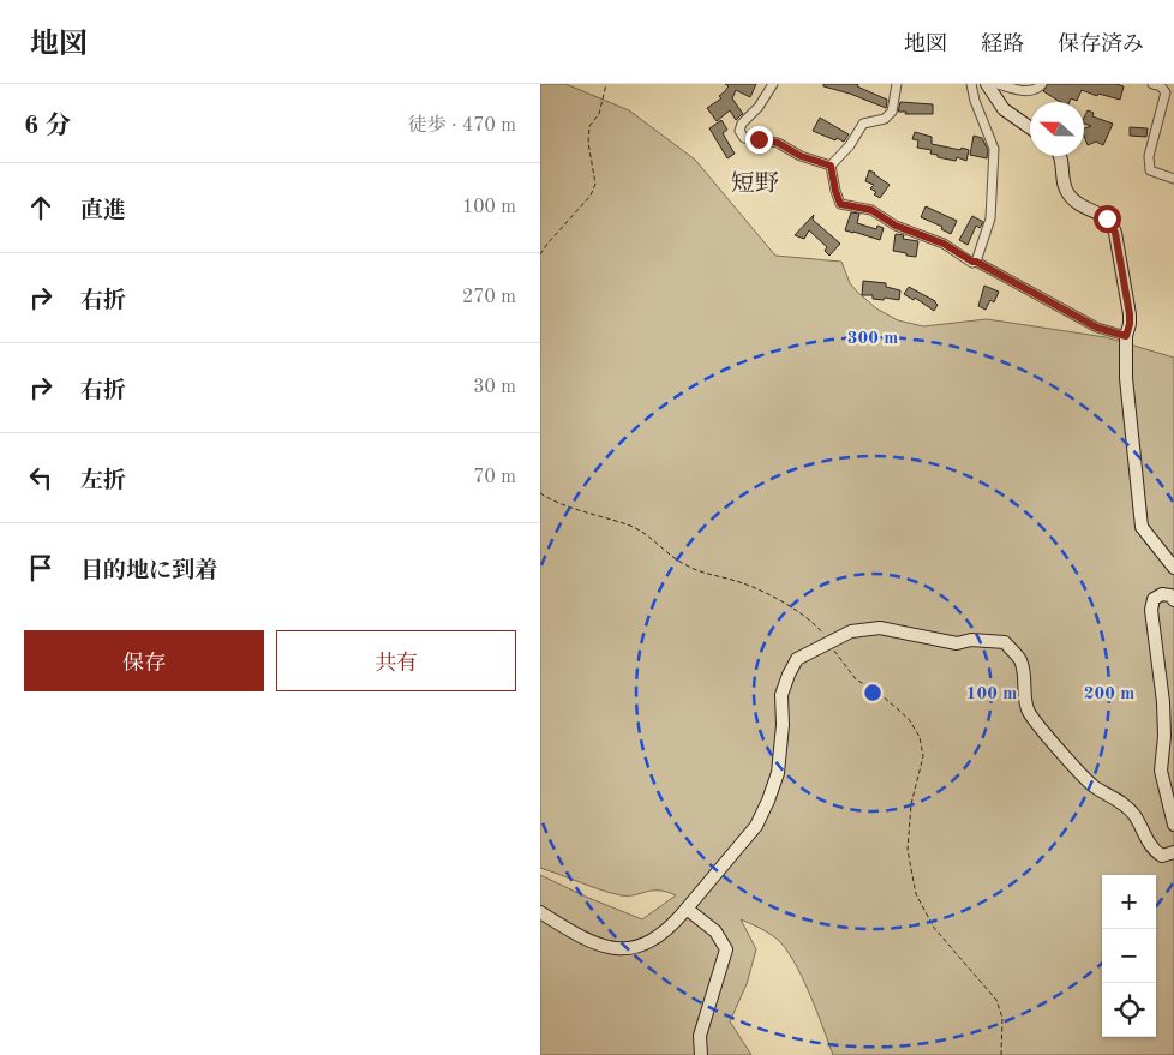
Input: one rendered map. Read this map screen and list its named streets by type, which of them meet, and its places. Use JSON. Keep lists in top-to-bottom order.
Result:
{
  "districts": ["短野"],
  "north": "left",
  "page": {
    "header": "地図",
    "nav": ["地図", "経路", "保存済み"],
    "heading": ["6 分", "徒歩 · 470 m"],
    "list": [
      ["直進", "100 m"],
      ["右折", "270 m"],
      ["右折", "30 m"],
      ["左折", "70 m"],
      "目的地に到着"
    ],
    "buttons": ["保存", "共有"],
    "map_buttons": ["+", "−"]
  },
  "rings": ["300 m", "100 m", "200 m"]
}
